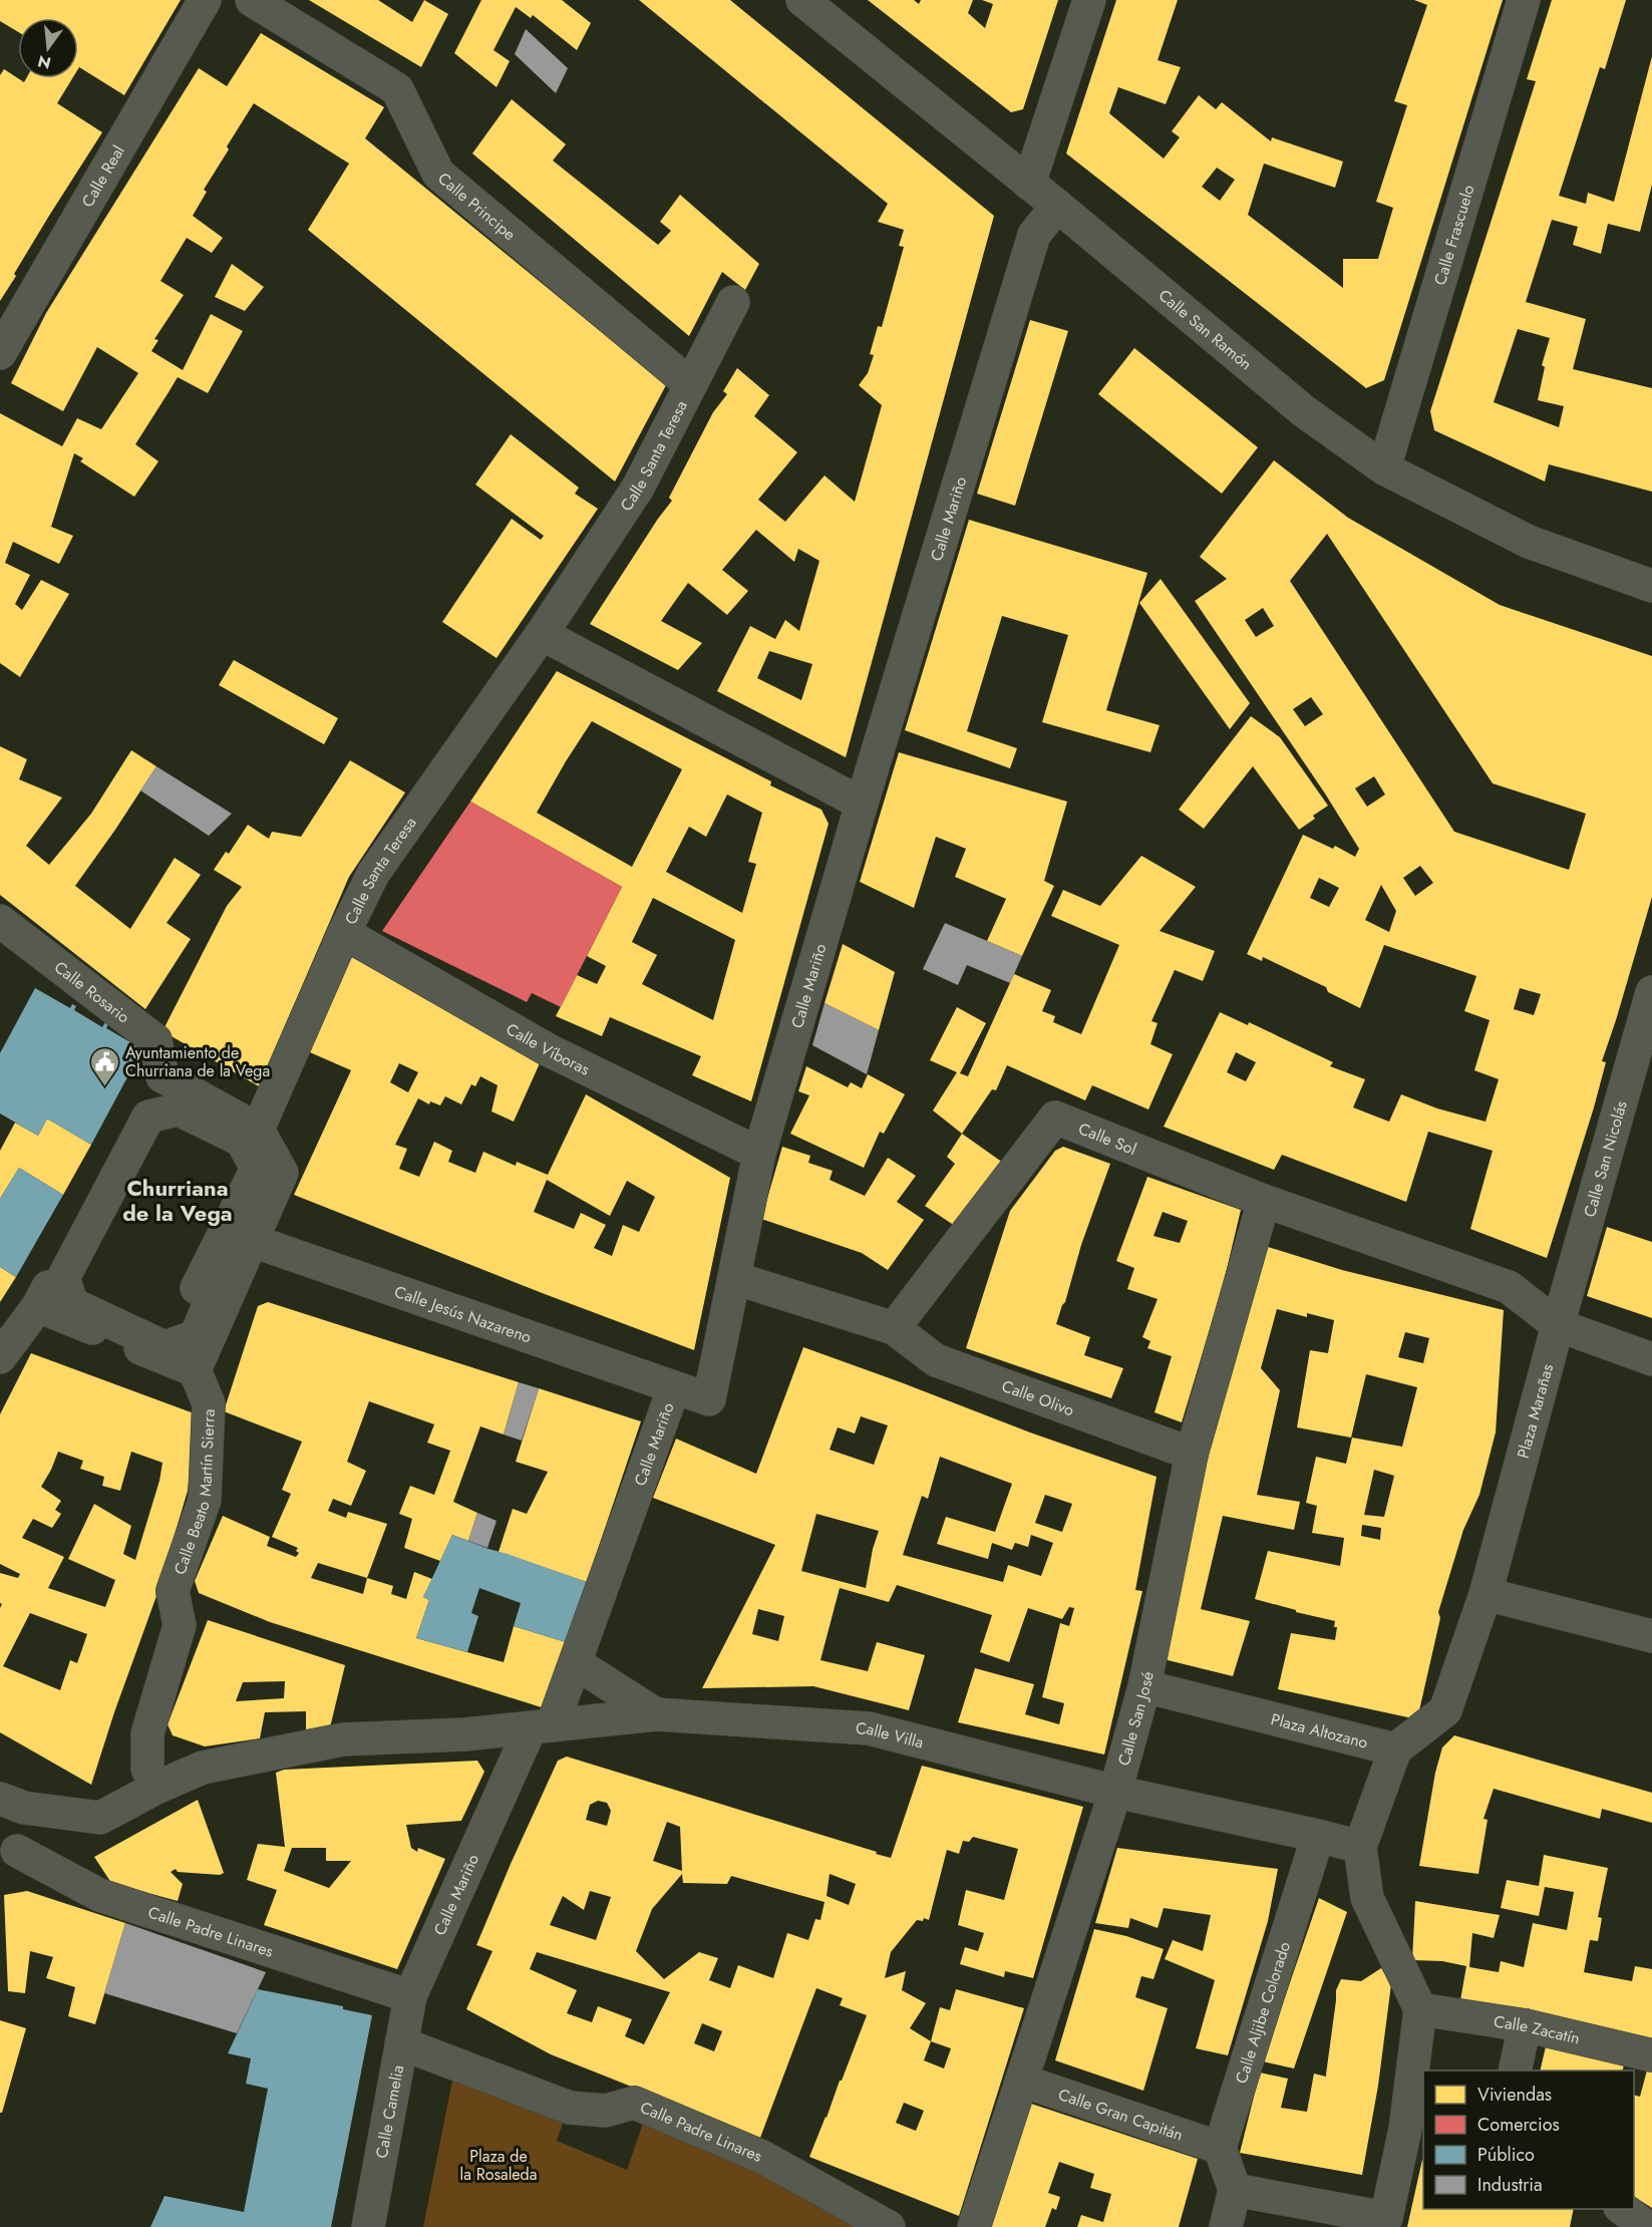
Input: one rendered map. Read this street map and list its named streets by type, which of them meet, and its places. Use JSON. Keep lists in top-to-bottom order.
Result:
{
  "streets": {
    "street": [
      "Calle Real",
      "Calle Principe",
      "Calle Frascuelo",
      "Calle San Ramón",
      "Calle Santa Teresa",
      "Calle Mariño",
      "Calle Rosario",
      "Calle Víboras",
      "Calle Sol",
      "Calle San Nicolás",
      "Calle Jesús Nazareno",
      "Calle Olivo",
      "Plaza Marañas",
      "Calle Beato Martín Sierra",
      "Calle San José",
      "Plaza Altozano",
      "Calle Villa",
      "Calle Padre Linares",
      "Calle Aljibe Colorado",
      "Calle Zacatín",
      "Calle Camelia",
      "Calle Gran Capitán"
    ]
  },
  "crossings": [
    ["Calle Principe", "Calle Santa Teresa"],
    ["Calle Frascuelo", "Calle San Ramón"],
    ["Calle San Ramón", "Calle Mariño"],
    ["Calle Santa Teresa", "Calle Víboras"],
    ["Calle Mariño", "Calle Víboras"],
    ["Calle Mariño", "Calle Jesús Nazareno"],
    ["Calle Mariño", "Calle Villa"],
    ["Calle Mariño", "Calle Padre Linares"],
    ["Calle Mariño", "Calle Camelia"],
    ["Calle Sol", "Calle San Nicolás"],
    ["Calle Sol", "Calle Olivo"],
    ["Calle Sol", "Plaza Marañas"],
    ["Calle Sol", "Calle San José"],
    ["Calle San Nicolás", "Plaza Marañas"],
    ["Calle Olivo", "Calle San José"],
    ["Plaza Marañas", "Plaza Altozano"],
    ["Calle San José", "Plaza Altozano"],
    ["Calle San José", "Calle Villa"],
    ["Calle San José", "Calle Gran Capitán"],
    ["Calle Padre Linares", "Calle Camelia"],
    ["Calle Aljibe Colorado", "Calle Gran Capitán"]
  ],
  "districts": ["Churriana de la Vega"],
  "parks": ["Plaza de la Rosaleda"],
  "places": {
    "public building": ["Ayuntamiento de Churriana de la Vega"]
  },
  "legend": [
    "Viviendas",
    "Comercios",
    "Público",
    "Industria"
  ],
  "north": "bottom"
}
